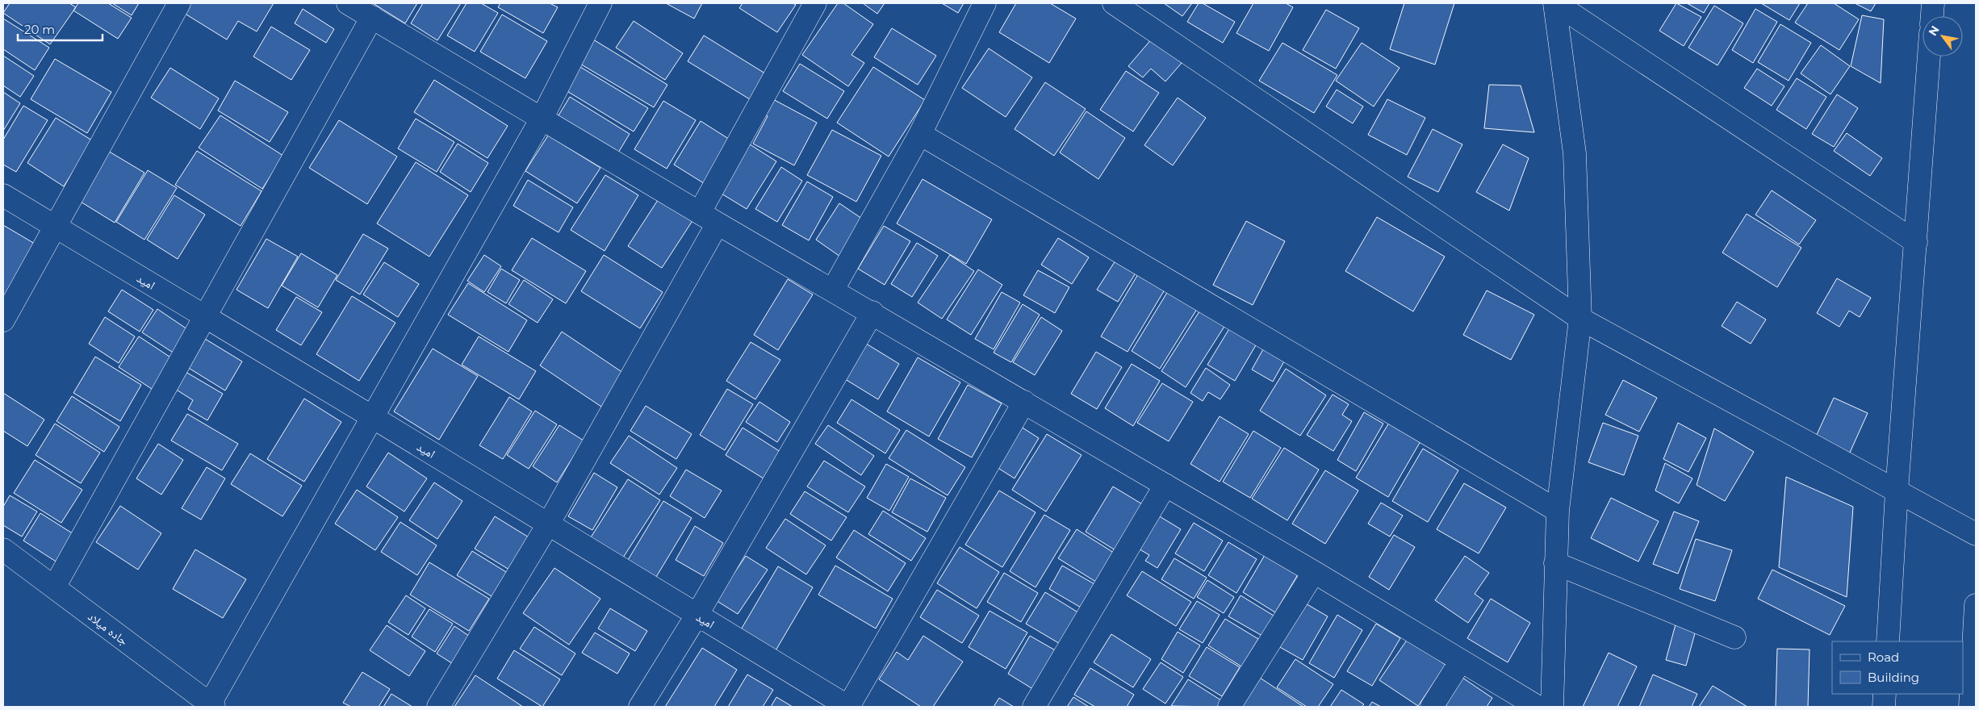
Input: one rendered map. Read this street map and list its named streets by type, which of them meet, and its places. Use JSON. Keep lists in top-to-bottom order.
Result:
{
  "streets": {
    "main road": ["امید", "جاده میلاد"]
  },
  "legend": ["Road", "Building"],
  "scale_bar": "20 m",
  "north": "top left"
}
